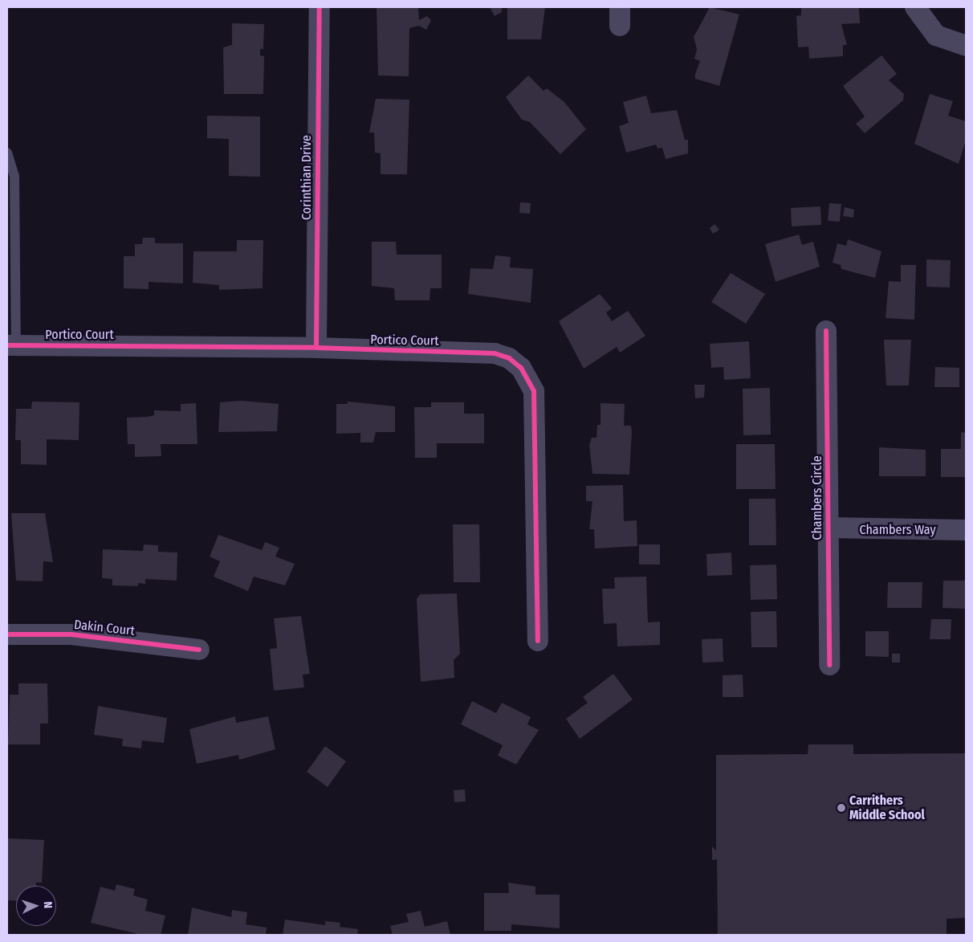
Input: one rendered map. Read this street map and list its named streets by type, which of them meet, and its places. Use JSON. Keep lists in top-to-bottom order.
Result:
{
  "streets": {
    "street": [
      "Corinthian Drive",
      "Portico Court",
      "Chambers Circle",
      "Chambers Way",
      "Dakin Court"
    ]
  },
  "crossings": [
    ["Corinthian Drive", "Portico Court"],
    ["Chambers Circle", "Chambers Way"]
  ],
  "places": ["Carrithers Middle School"],
  "north": "right"
}
